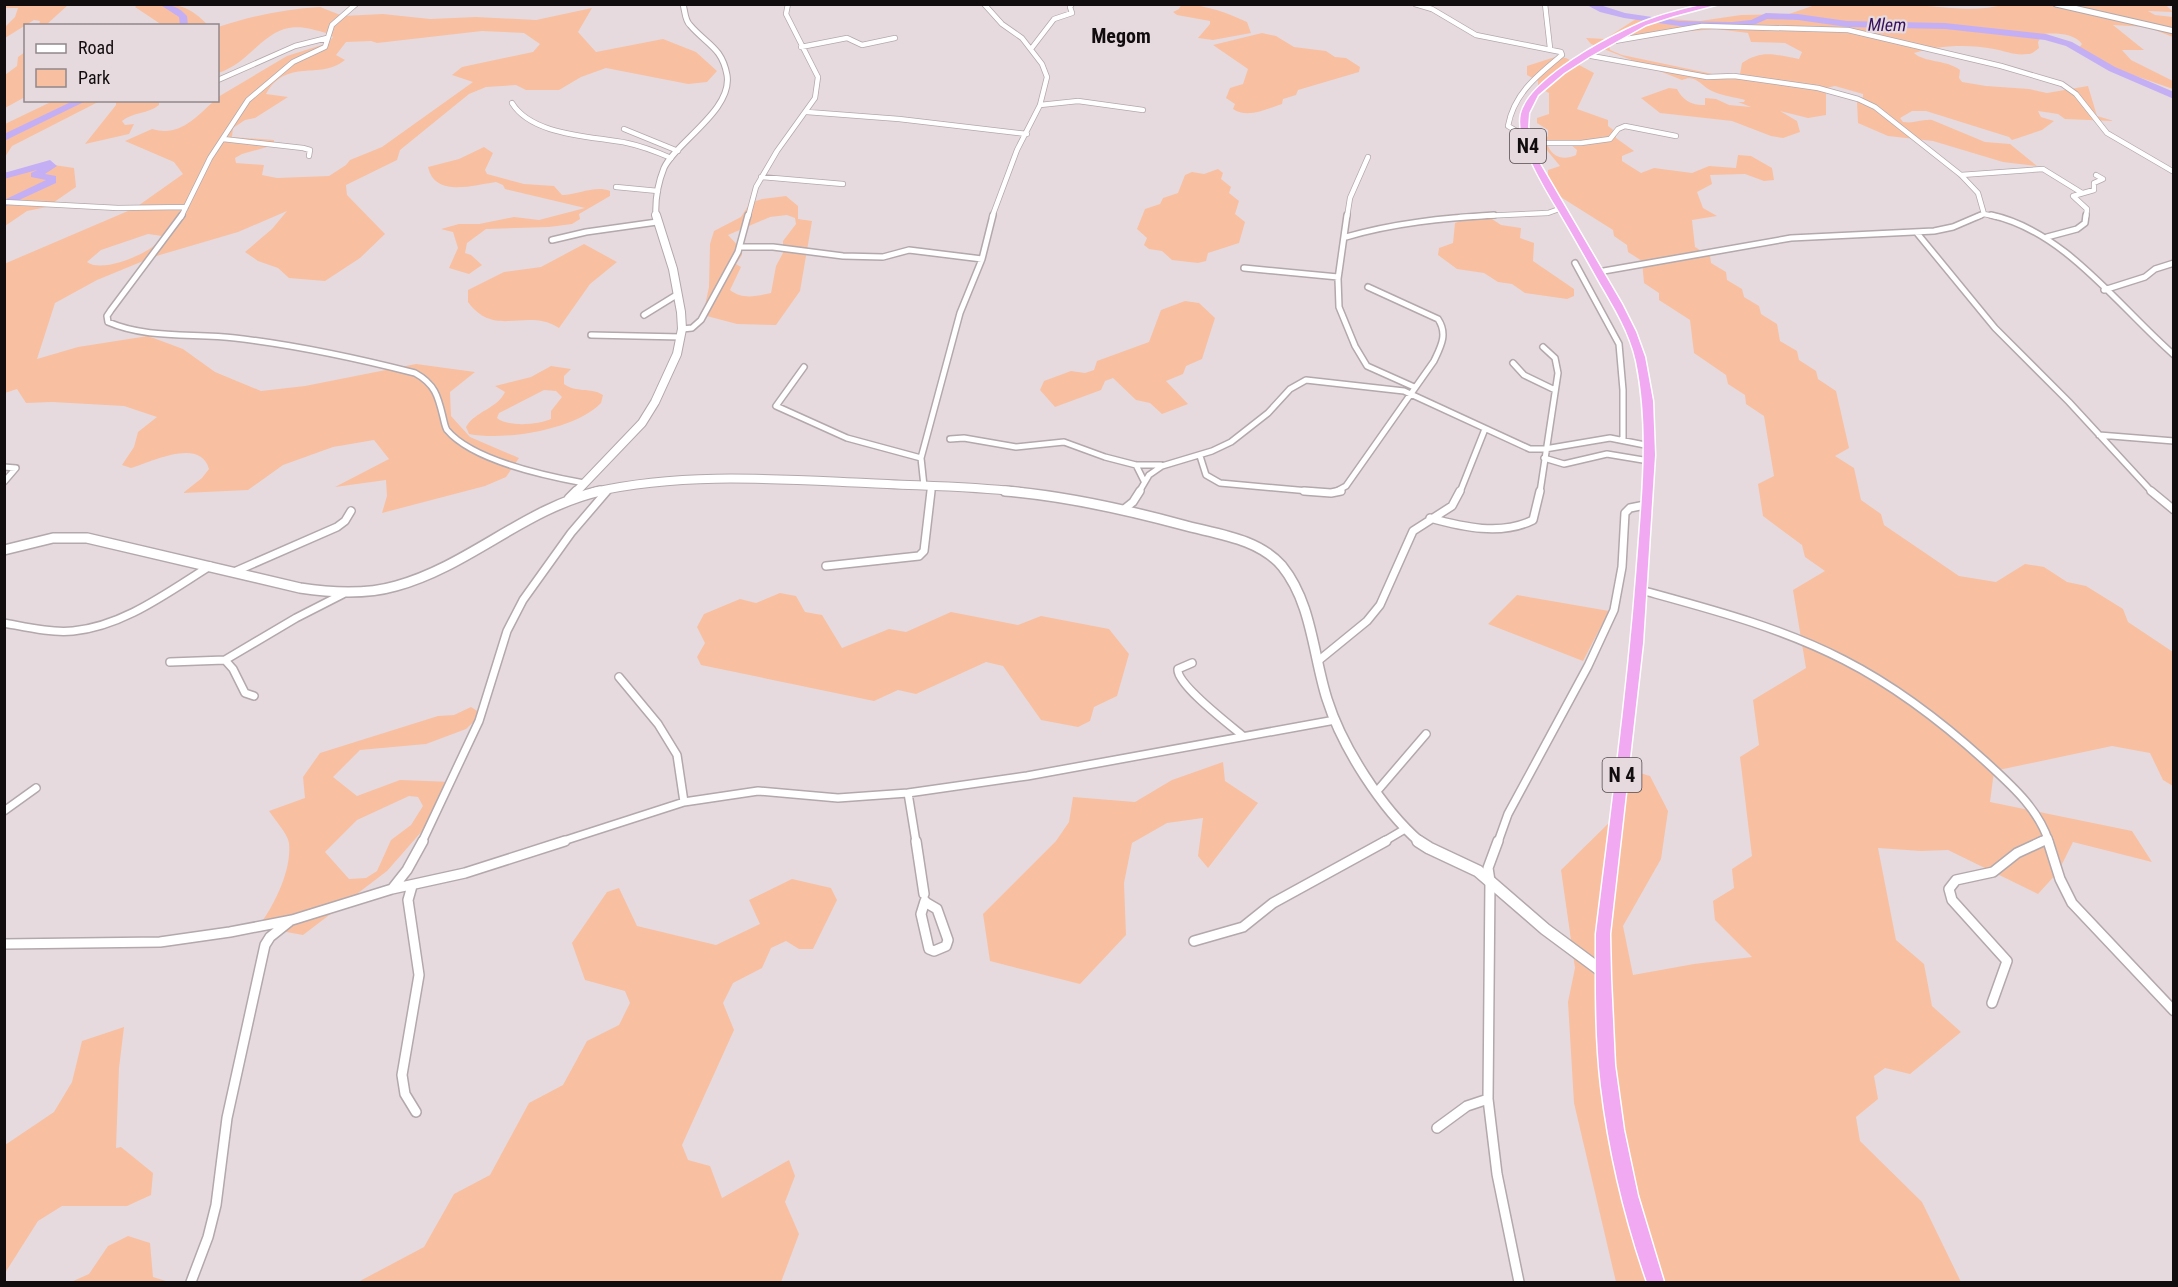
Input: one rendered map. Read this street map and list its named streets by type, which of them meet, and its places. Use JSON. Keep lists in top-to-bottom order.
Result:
{
  "streets": {
    "highway": ["N4", "N 4"]
  },
  "crossings": [
    ["N4", "N 4"]
  ],
  "districts": ["Megom"],
  "water": ["Mlem"],
  "legend": ["Road", "Park"]
}
